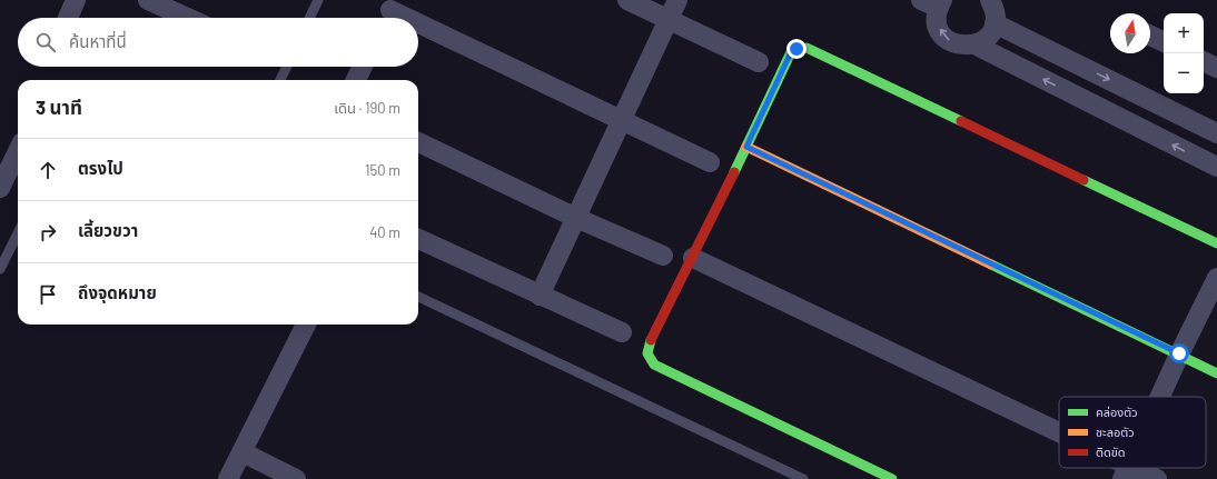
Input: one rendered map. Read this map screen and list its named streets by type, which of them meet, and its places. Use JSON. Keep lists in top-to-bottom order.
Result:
{
  "legend": ["คล่องตัว", "ชะลอตัว", "ติดขัด"],
  "north": "top",
  "page": {
    "map_buttons": ["+", "−"],
    "search": "ค้นหาที่นี่",
    "heading": ["3 นาที", "เดิน · 190 m"],
    "list": [
      ["ตรงไป", "150 m"],
      ["เลี้ยวขวา", "40 m"],
      "ถึงจุดหมาย"
    ]
  }
}
